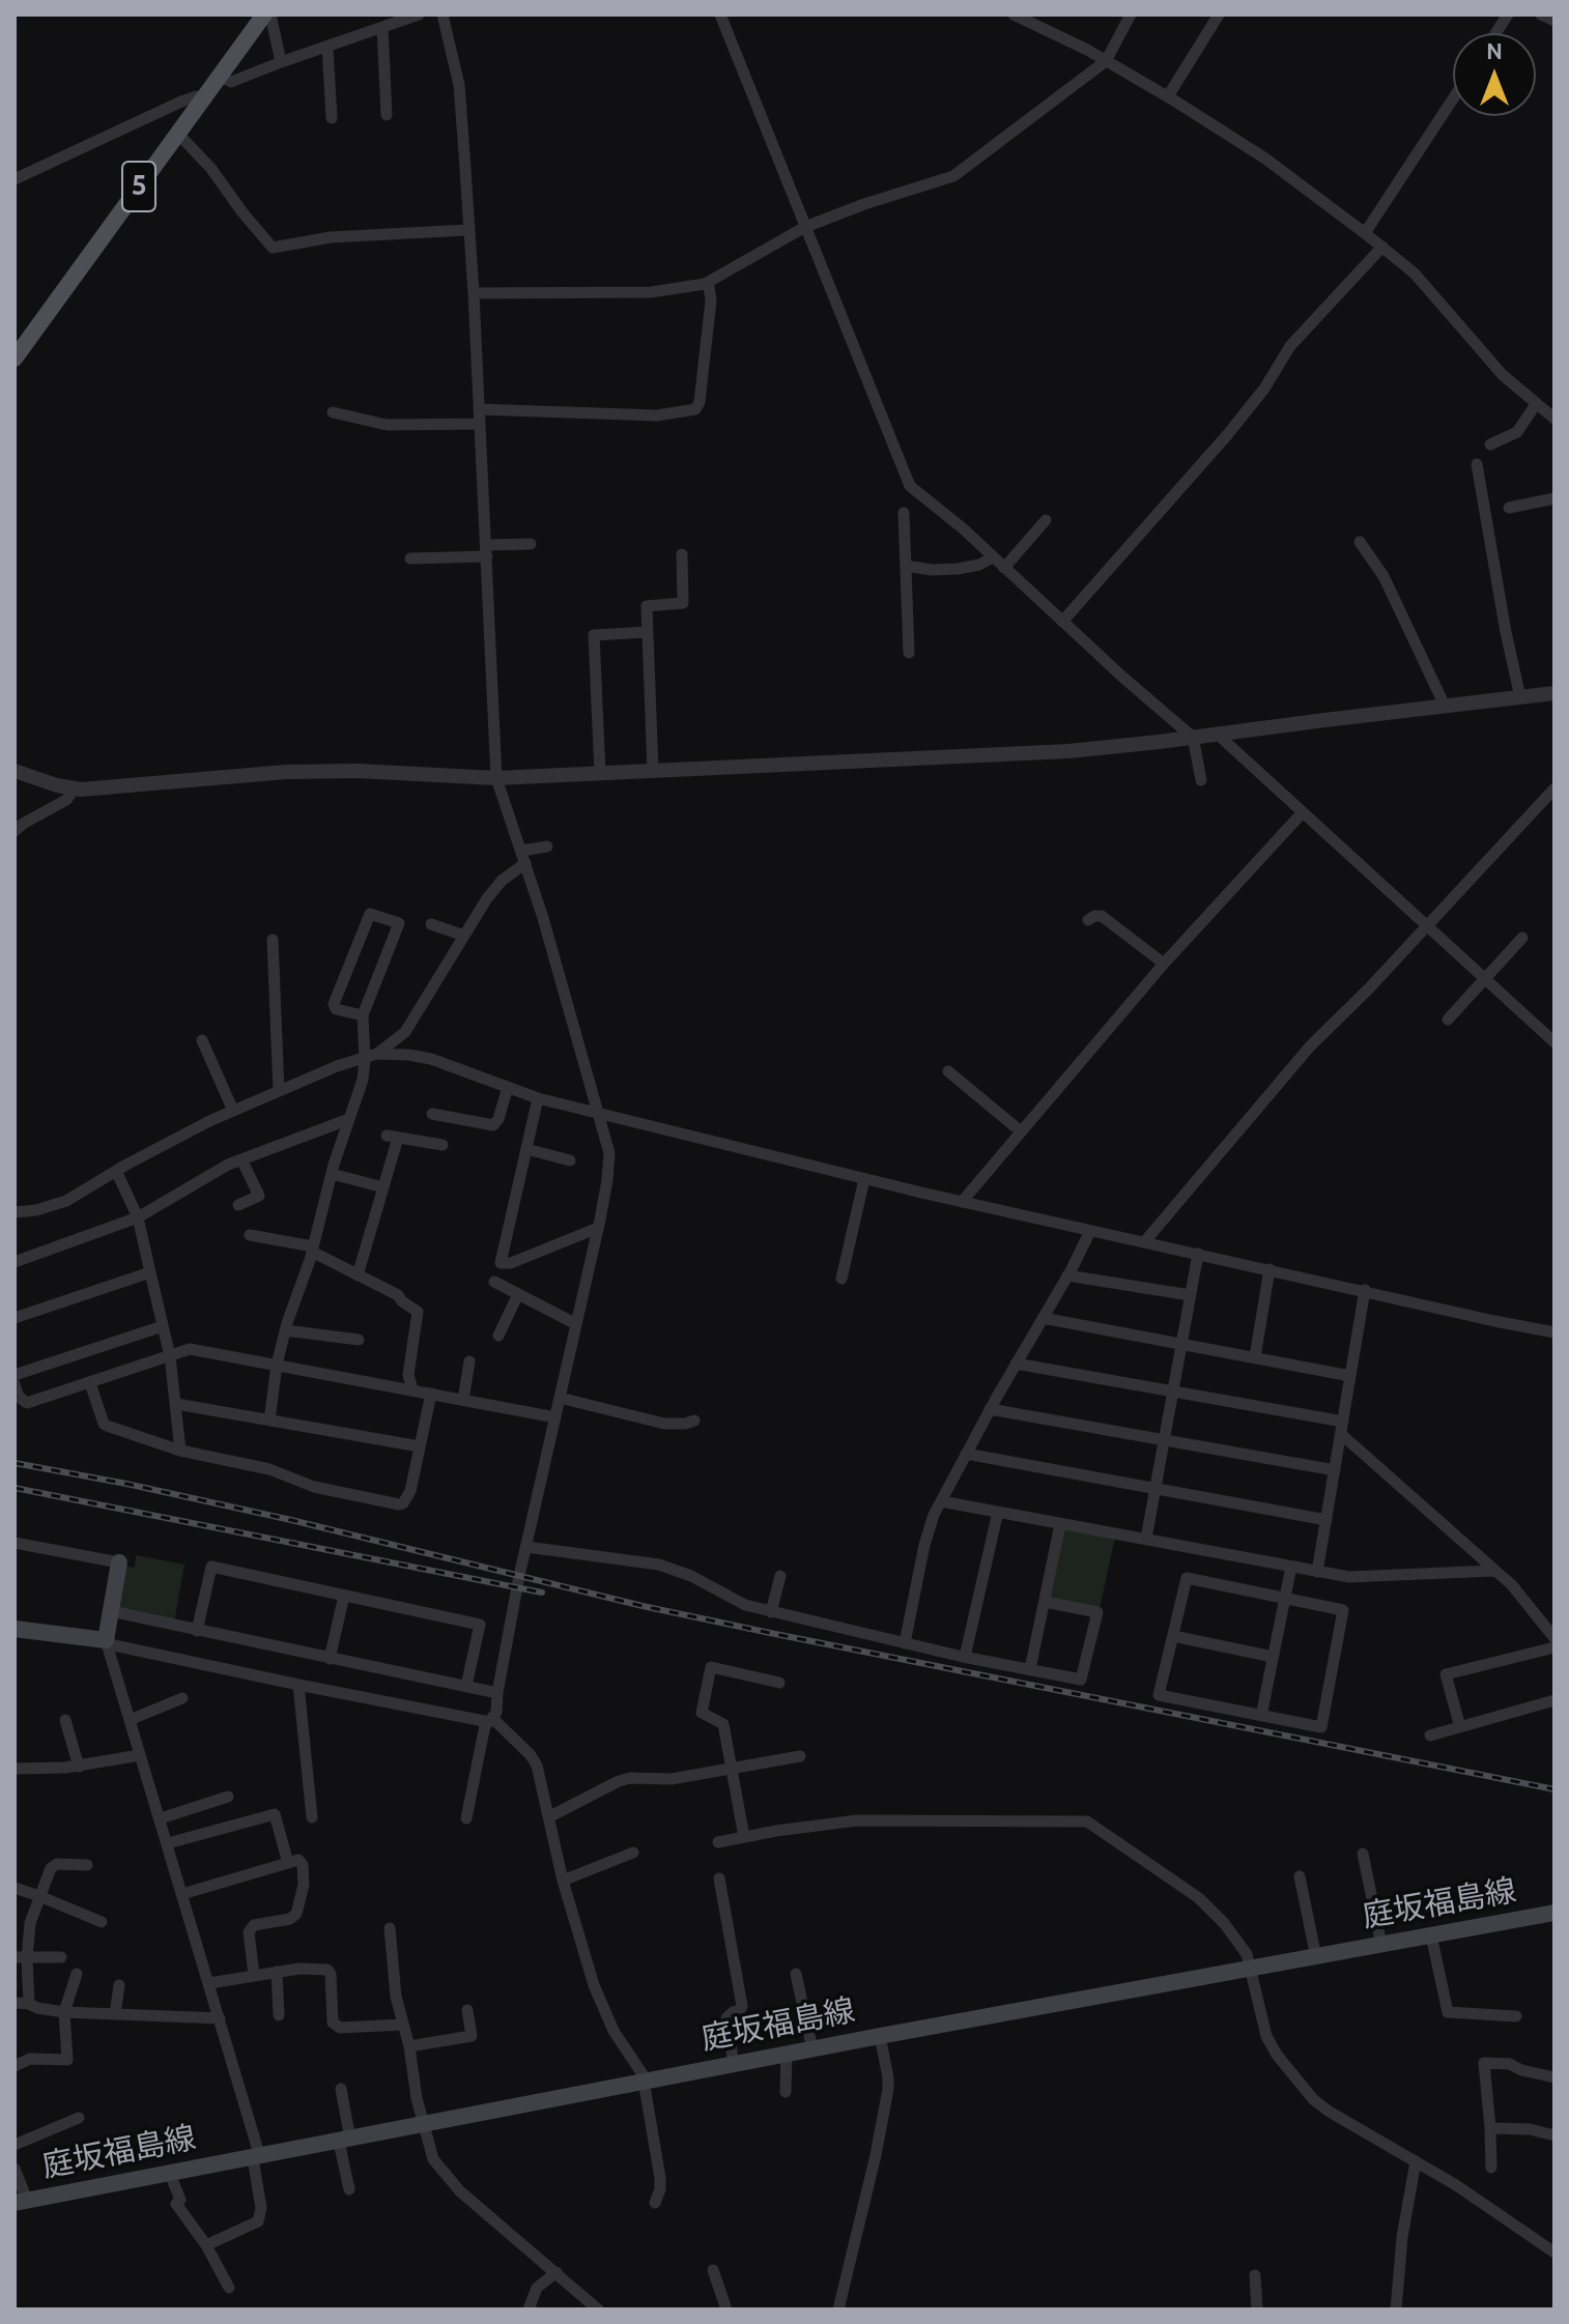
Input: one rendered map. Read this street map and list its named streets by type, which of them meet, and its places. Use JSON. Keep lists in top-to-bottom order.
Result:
{
  "streets": {
    "main road": ["5", "庭坂福島線"]
  },
  "north": "top"
}
